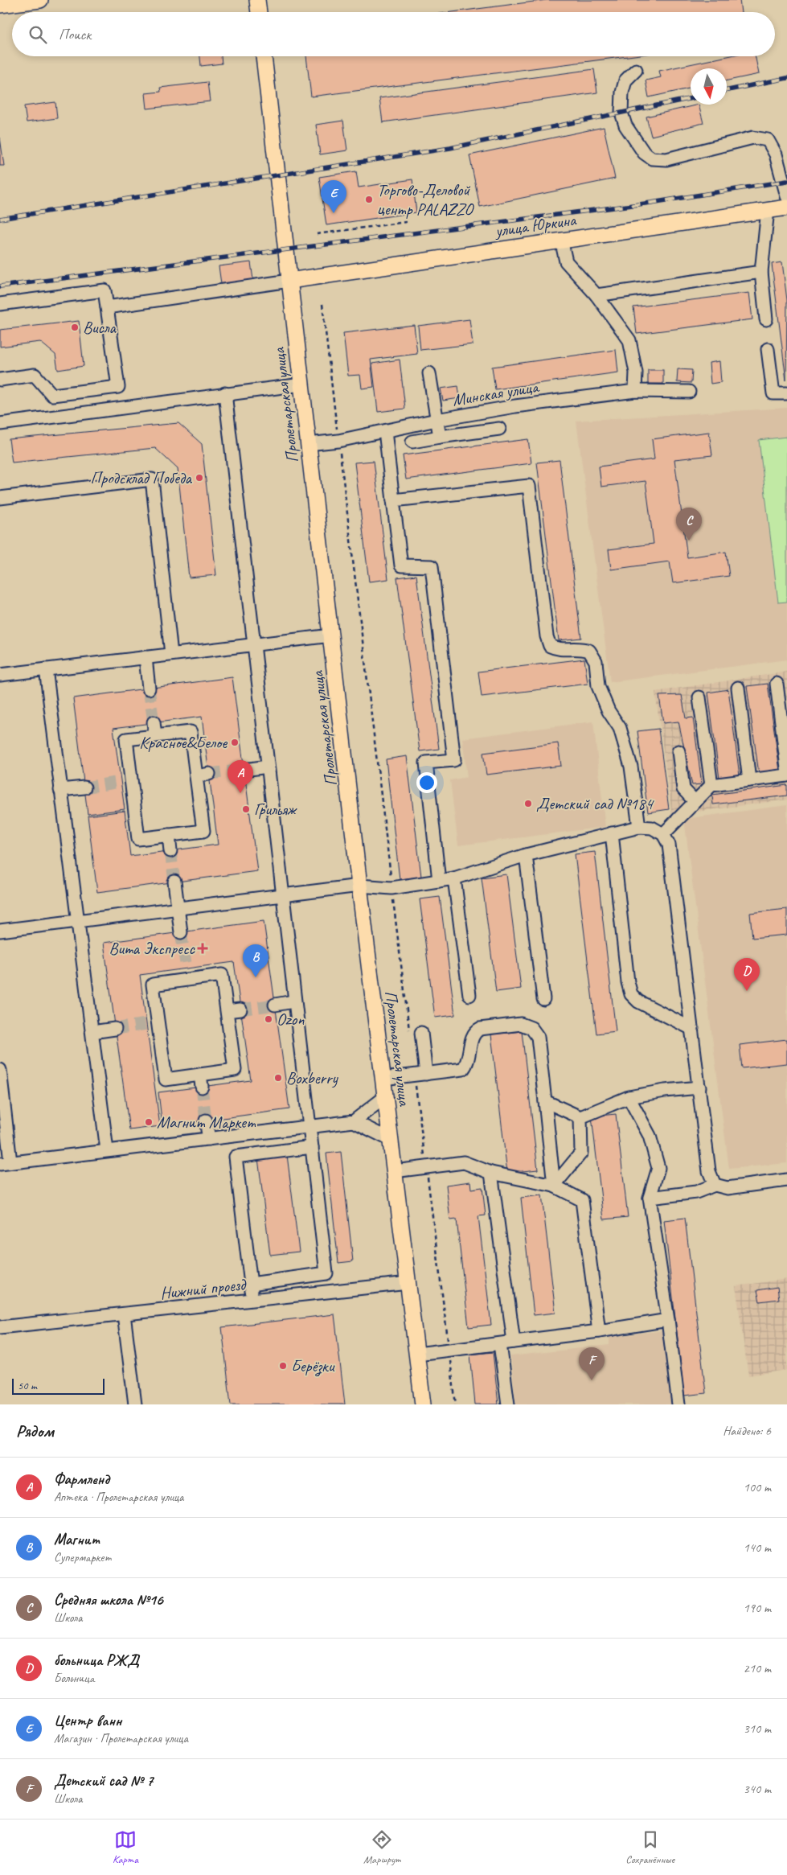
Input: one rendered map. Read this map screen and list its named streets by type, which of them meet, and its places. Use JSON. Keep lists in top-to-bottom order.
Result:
{
  "streets": {
    "main road": ["улица Юркина", "Пролетарская улица"],
    "street": ["Минская улица", "Нижний проезд"]
  },
  "crossings": [
    ["улица Юркина", "Пролетарская улица"],
    ["Минская улица", "Пролетарская улица"],
    ["Пролетарская улица", "Нижний проезд"]
  ],
  "places": {
    "other": [
      "Торгово-Деловой центр PALAZZO",
      "Висла",
      "Продсклад Победа",
      "Красное&Белое",
      "Детский сад №184",
      "Грильяж",
      "Ozon",
      "Boxberry",
      "Магнит Маркет",
      "Берёзки"
    ],
    "health": ["Вита Экспресс"]
  },
  "scale_bar": "50 m",
  "north": "bottom",
  "page": {
    "search": "Поиск",
    "pins": [
      "E",
      "C",
      "A",
      "B",
      "D",
      "F"
    ],
    "scale": "50 m",
    "heading": ["Рядом", "Найдено: 6"],
    "list": [
      {
        "mark": "A",
        "name": "Фармленд",
        "note": "Аптека · Пролетарская улица",
        "value": "100 m"
      },
      {
        "mark": "B",
        "name": "Магнит",
        "note": "Супермаркет",
        "value": "140 m"
      },
      {
        "mark": "C",
        "name": "Средняя школа №16",
        "note": "Школа",
        "value": "190 m"
      },
      {
        "mark": "D",
        "name": "больница РЖД",
        "note": "Больница",
        "value": "210 m"
      },
      {
        "mark": "E",
        "name": "Центр ванн",
        "note": "Магазин · Пролетарская улица",
        "value": "310 m"
      },
      {
        "mark": "F",
        "name": "Детский сад № 7",
        "note": "Школа",
        "value": "340 m"
      }
    ],
    "nav": ["Карта", "Маршрут", "Сохранённые"]
  }
}
